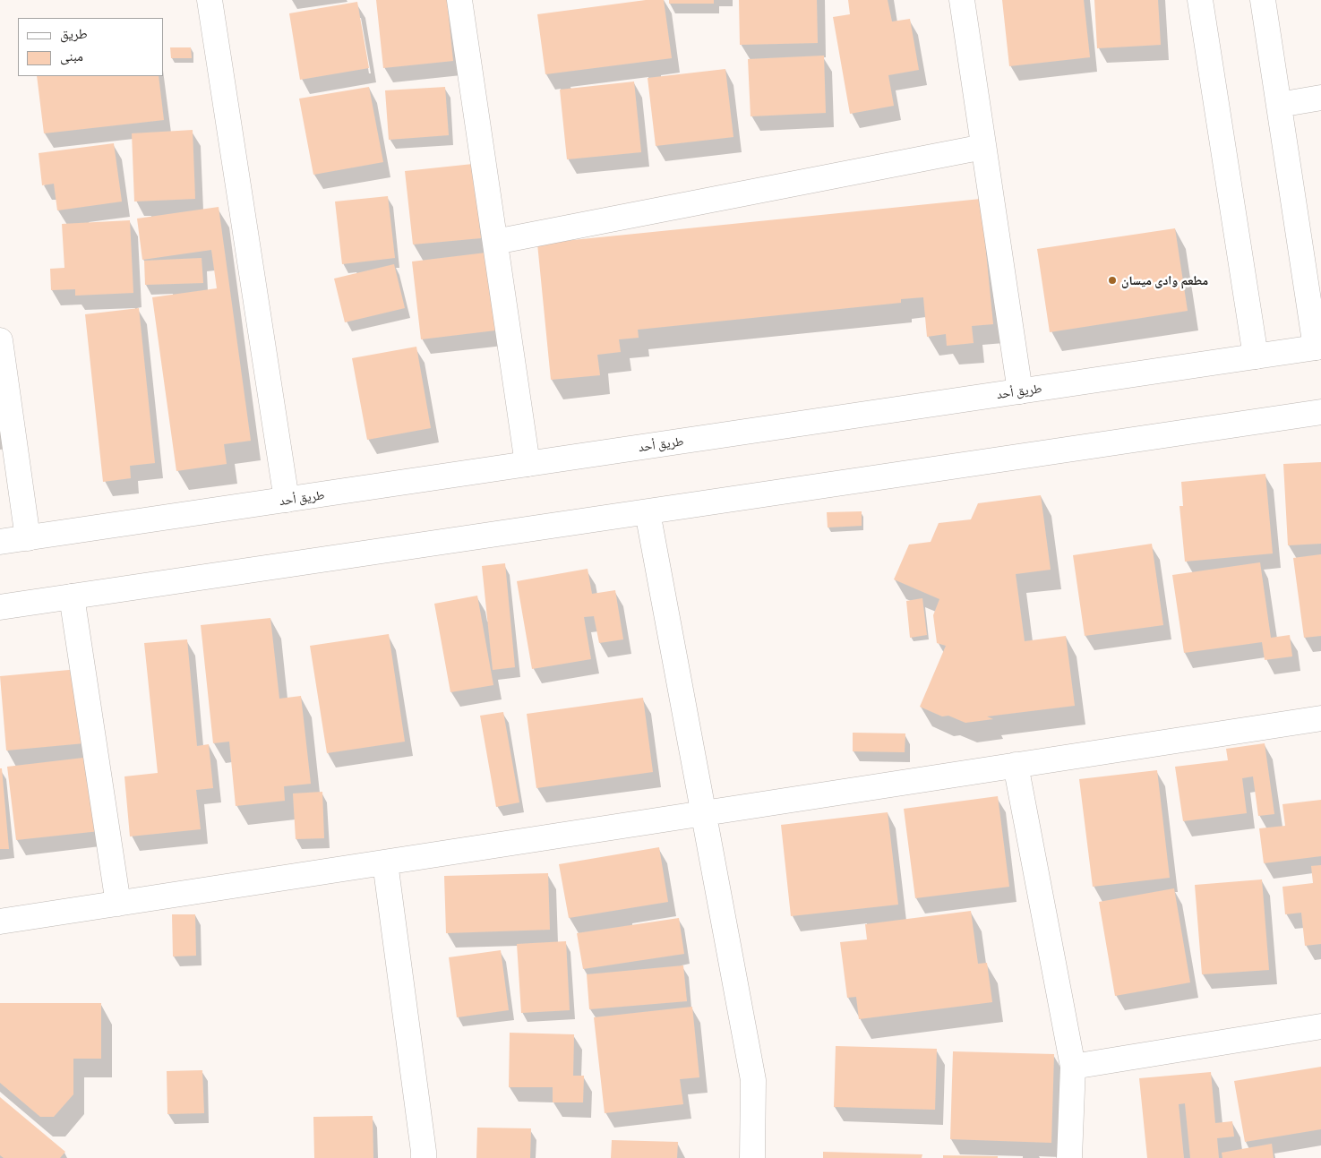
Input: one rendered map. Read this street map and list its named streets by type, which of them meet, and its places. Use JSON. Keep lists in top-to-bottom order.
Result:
{
  "streets": {
    "street": ["طريق أحد"]
  },
  "places": ["مطعم وادى ميسان"],
  "legend": ["طريق", "مبنى"]
}
